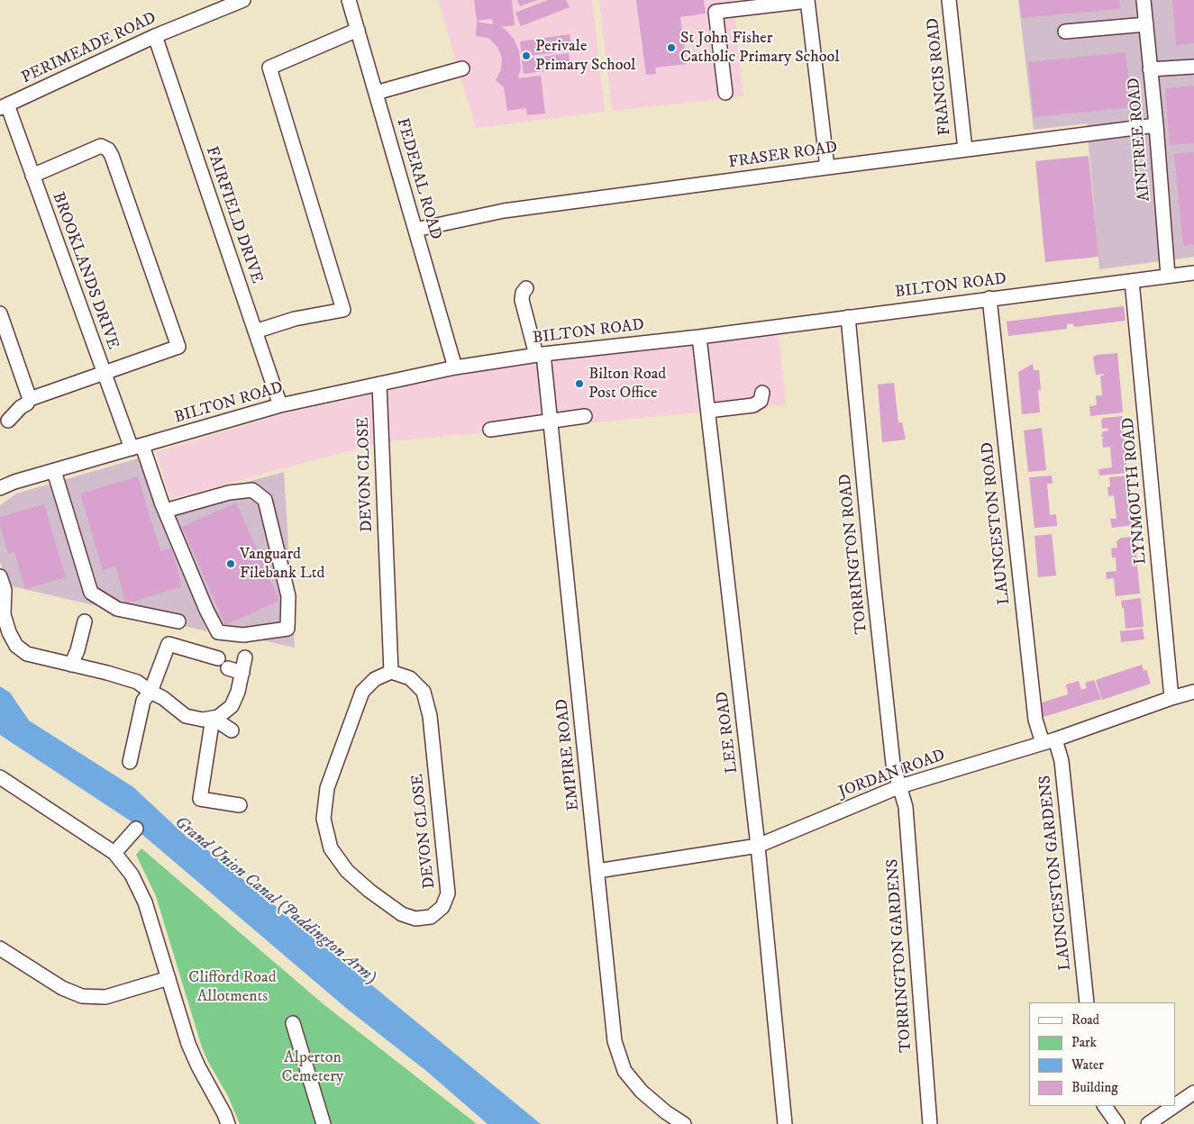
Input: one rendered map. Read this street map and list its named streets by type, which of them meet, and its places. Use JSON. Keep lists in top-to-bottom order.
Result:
{
  "streets": {
    "street": [
      "PERIMEADE ROAD",
      "FRANCIS ROAD",
      "AINTREE ROAD",
      "FRASER ROAD",
      "FEDERAL ROAD",
      "FAIRFIELD DRIVE",
      "BROOKLANDS DRIVE",
      "BILTON ROAD",
      "DEVON CLOSE",
      "LYNMOUTH ROAD",
      "LAUNCESTON ROAD",
      "TORRINGTON ROAD",
      "LEE ROAD",
      "EMPIRE ROAD",
      "JORDAN ROAD",
      "LAUNCESTON GARDENS",
      "TORRINGTON GARDENS"
    ]
  },
  "crossings": [
    ["PERIMEADE ROAD", "FAIRFIELD DRIVE"],
    ["PERIMEADE ROAD", "BROOKLANDS DRIVE"],
    ["FRANCIS ROAD", "FRASER ROAD"],
    ["AINTREE ROAD", "FRASER ROAD"],
    ["AINTREE ROAD", "BILTON ROAD"],
    ["FRASER ROAD", "FEDERAL ROAD"],
    ["FEDERAL ROAD", "BILTON ROAD"],
    ["FAIRFIELD DRIVE", "BILTON ROAD"],
    ["BROOKLANDS DRIVE", "BILTON ROAD"],
    ["BILTON ROAD", "DEVON CLOSE"],
    ["BILTON ROAD", "LYNMOUTH ROAD"],
    ["BILTON ROAD", "LAUNCESTON ROAD"],
    ["BILTON ROAD", "TORRINGTON ROAD"],
    ["BILTON ROAD", "LEE ROAD"],
    ["BILTON ROAD", "EMPIRE ROAD"],
    ["LYNMOUTH ROAD", "JORDAN ROAD"],
    ["LAUNCESTON ROAD", "JORDAN ROAD"],
    ["LAUNCESTON ROAD", "LAUNCESTON GARDENS"],
    ["TORRINGTON ROAD", "JORDAN ROAD"],
    ["TORRINGTON ROAD", "TORRINGTON GARDENS"],
    ["LEE ROAD", "JORDAN ROAD"],
    ["EMPIRE ROAD", "JORDAN ROAD"],
    ["JORDAN ROAD", "LAUNCESTON GARDENS"],
    ["JORDAN ROAD", "TORRINGTON GARDENS"]
  ],
  "water": ["Grand Union Canal (Paddington Arm)"],
  "parks": ["Clifford Road Allotments", "Alperton Cemetery"],
  "places": [
    "St John Fisher Catholic Primary School",
    "Perivale Primary School",
    "Bilton Road Post Office",
    "Vanguard Filebank Ltd"
  ],
  "legend": [
    "Road",
    "Park",
    "Water",
    "Building"
  ]
}
